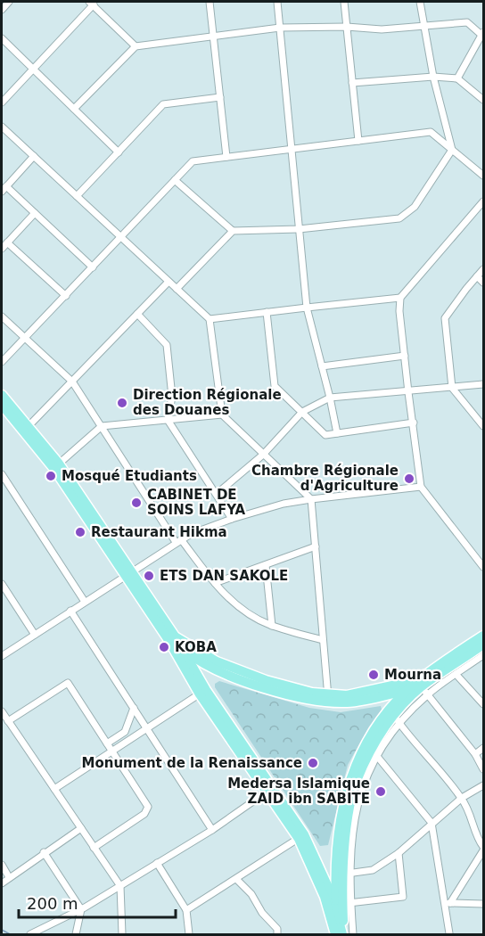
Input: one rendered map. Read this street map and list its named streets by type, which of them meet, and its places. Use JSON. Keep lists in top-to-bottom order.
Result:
{
  "places": [
    "Direction Régionale des Douanes",
    "Mosqué Etudiants",
    "Chambre Régionale d'Agriculture",
    "CABINET DE SOINS LAFYA",
    "Restaurant Hikma",
    "ETS DAN SAKOLE",
    "KOBA",
    "Mourna",
    "Monument de la Renaissance",
    "Medersa Islamique ZAID ibn SABITE"
  ],
  "scale_bar": "200 m"
}
